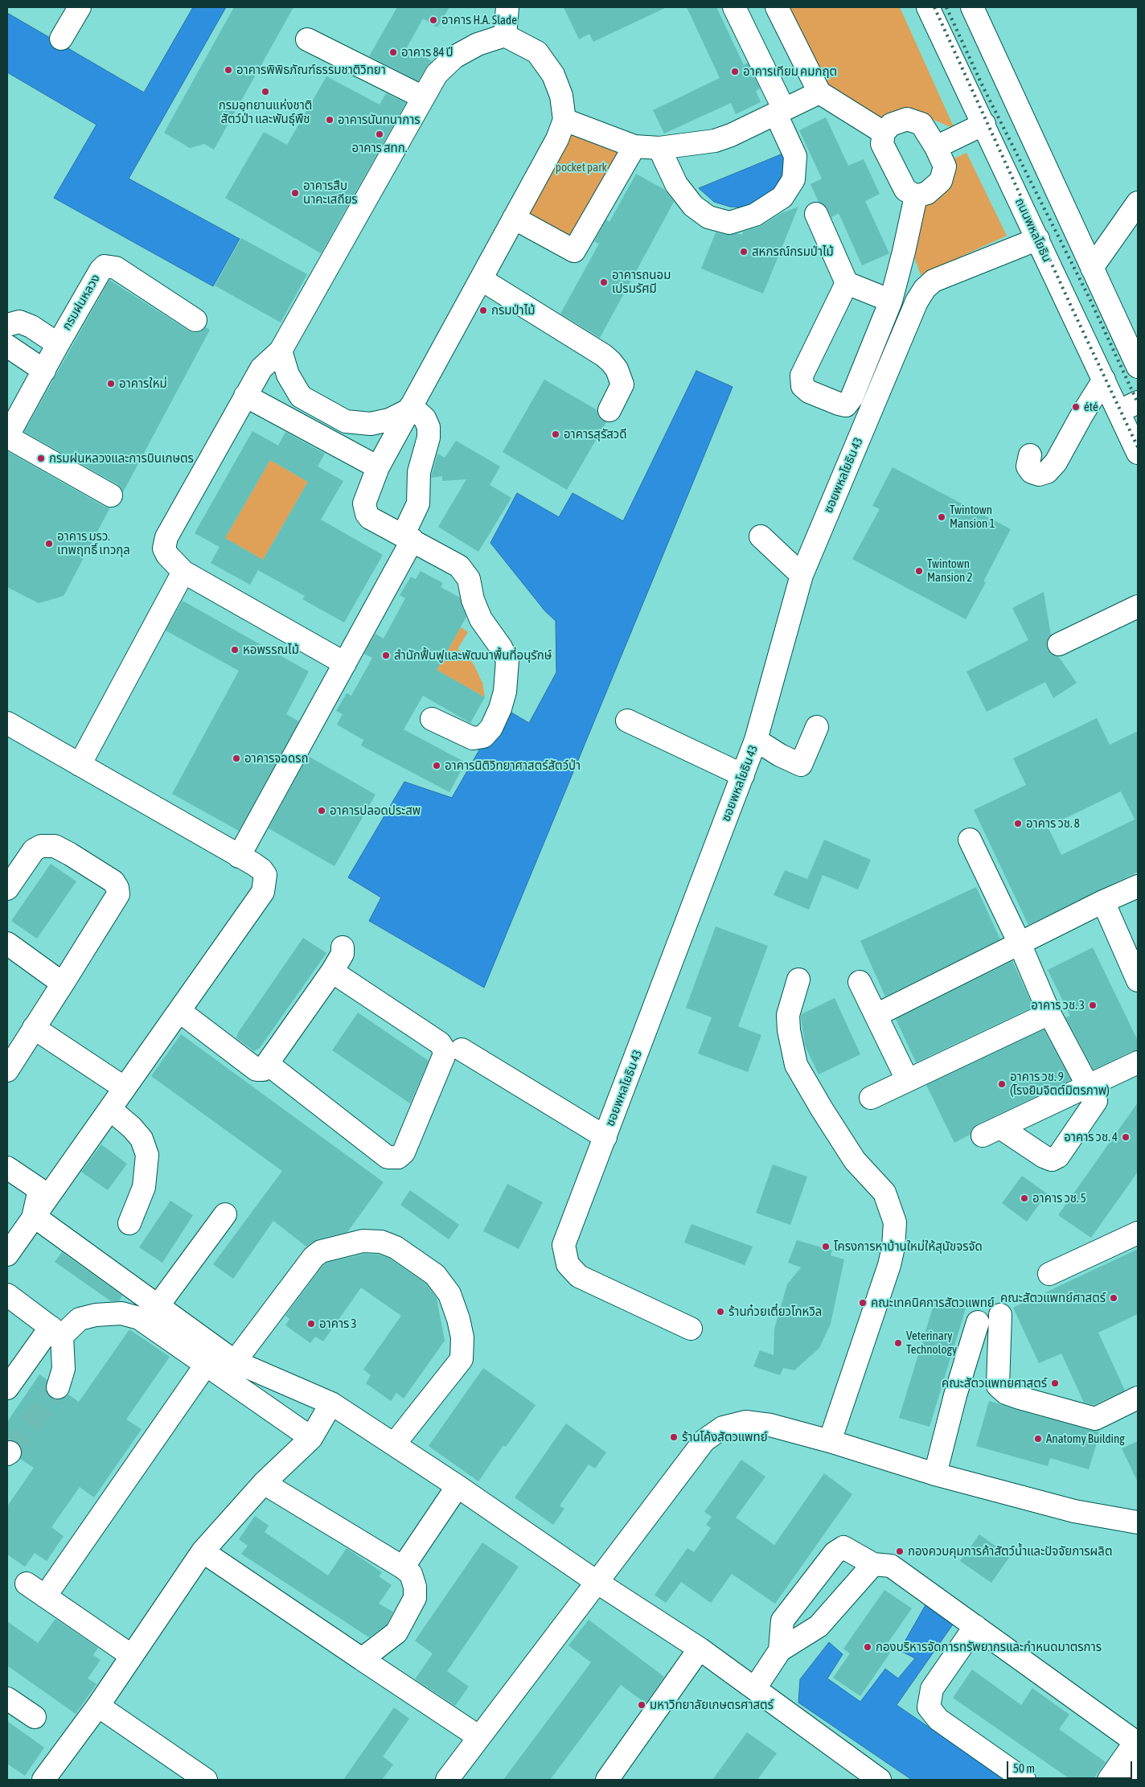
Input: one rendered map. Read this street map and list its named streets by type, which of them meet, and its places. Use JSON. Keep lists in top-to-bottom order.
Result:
{
  "streets": {
    "street": ["ถนนพหลโยธิน", "กรมฝนหลวง", "ซอยพหลโยธิน 43"]
  },
  "crossings": [
    ["ถนนพหลโยธิน", "ซอยพหลโยธิน 43"]
  ],
  "parks": ["pocket park"],
  "places": [
    "อาคาร H.A. Slade",
    "อาคาร 84 ปี",
    "อาคารพิพิธภัณฑ์ธรรมชาติวิทยา",
    "อาคารเทียม คมกฤต",
    "กรมอุทยานแห่งชาติ สัตว์ป่า และพันธุ์พืช",
    "อาคารนันทนาการ",
    "อาคาร สทก.",
    "อาคารสืบ นาคะเสถียร",
    "สหกรณ์กรมป่าไม้",
    "อาคารถนอม เปรมรัศมี",
    "กรมป่าไม้",
    "อาคารใหม่",
    "été",
    "อาคารสุรัสวดี",
    "กรมฝนหลวงและการบินเกษตร",
    "Twintown Mansion 1",
    "อาคาร มรว. เทพฤทธิ์ เทวกุล",
    "Twintown Mansion 2",
    "หอพรรณไม้",
    "สำนักฟื้นฟูและพัฒนาพื้นที่อนุรักษ์",
    "อาคารจอดรถ",
    "อาคารนิติวิทยาศาสตร์สัตว์ป่า",
    "อาคารปลอดประสพ",
    "อาคาร วช. 8",
    "อาคาร วช. 3",
    "อาคาร วช. 9 (โรงยิมจิตต์มิตรภาพ)",
    "อาคาร วช. 4",
    "อาคาร วช. 5",
    "โครงการหาบ้านใหม่ให้สุนัขจรจัด",
    "คณะสัตวแพทย์ศาสตร์",
    "คณะเทคนิคการสัตวแพทย์",
    "ร้านก๋วยเตี๋ยวโกหวิล",
    "อาคาร 3",
    "Veterinary Technology",
    "คณะสัตวแพทยศาสตร์",
    "ร้านโค้งสัตวแพทย์",
    "Anatomy Building",
    "กองควบคุมการค้าสัตว์น้ำและปัจจัยการผลิต",
    "กองบริหารจัดการทรัพยากรและกำหนดมาตรการ",
    "มหาวิทยาลัยเกษตรศาสตร์"
  ],
  "scale_bar": "50 m"
}
